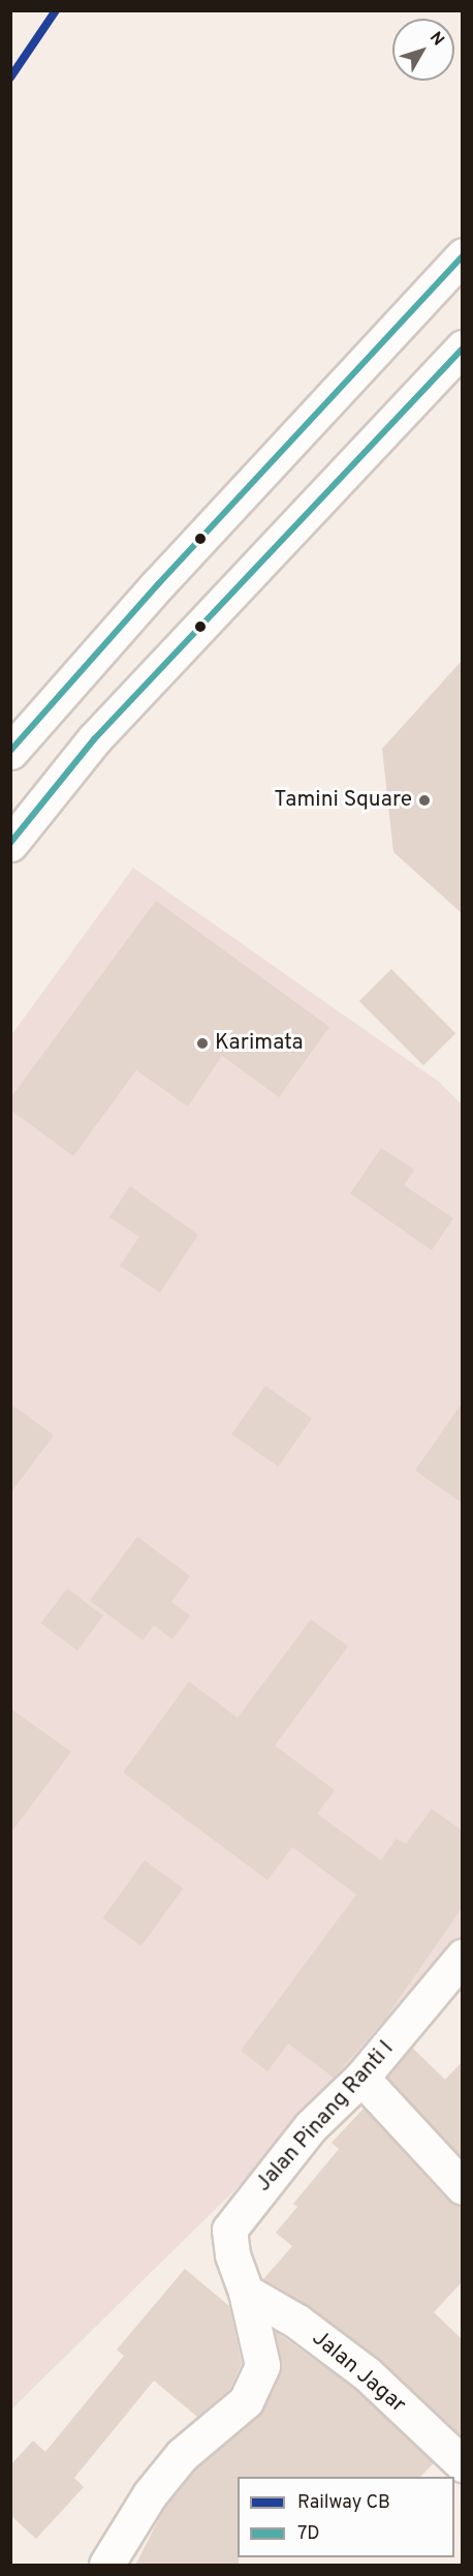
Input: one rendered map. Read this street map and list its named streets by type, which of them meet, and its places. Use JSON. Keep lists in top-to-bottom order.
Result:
{
  "streets": {
    "main road": ["Jalan Pinang Ranti I", "Jalan Jagar"]
  },
  "crossings": [
    ["Jalan Pinang Ranti I", "Jalan Jagar"]
  ],
  "places": ["Tamini Square", "Karimata"],
  "lines": ["rail line CB", "transit line 7D"],
  "legend": ["Railway CB", "7D"],
  "north": "top right"
}
